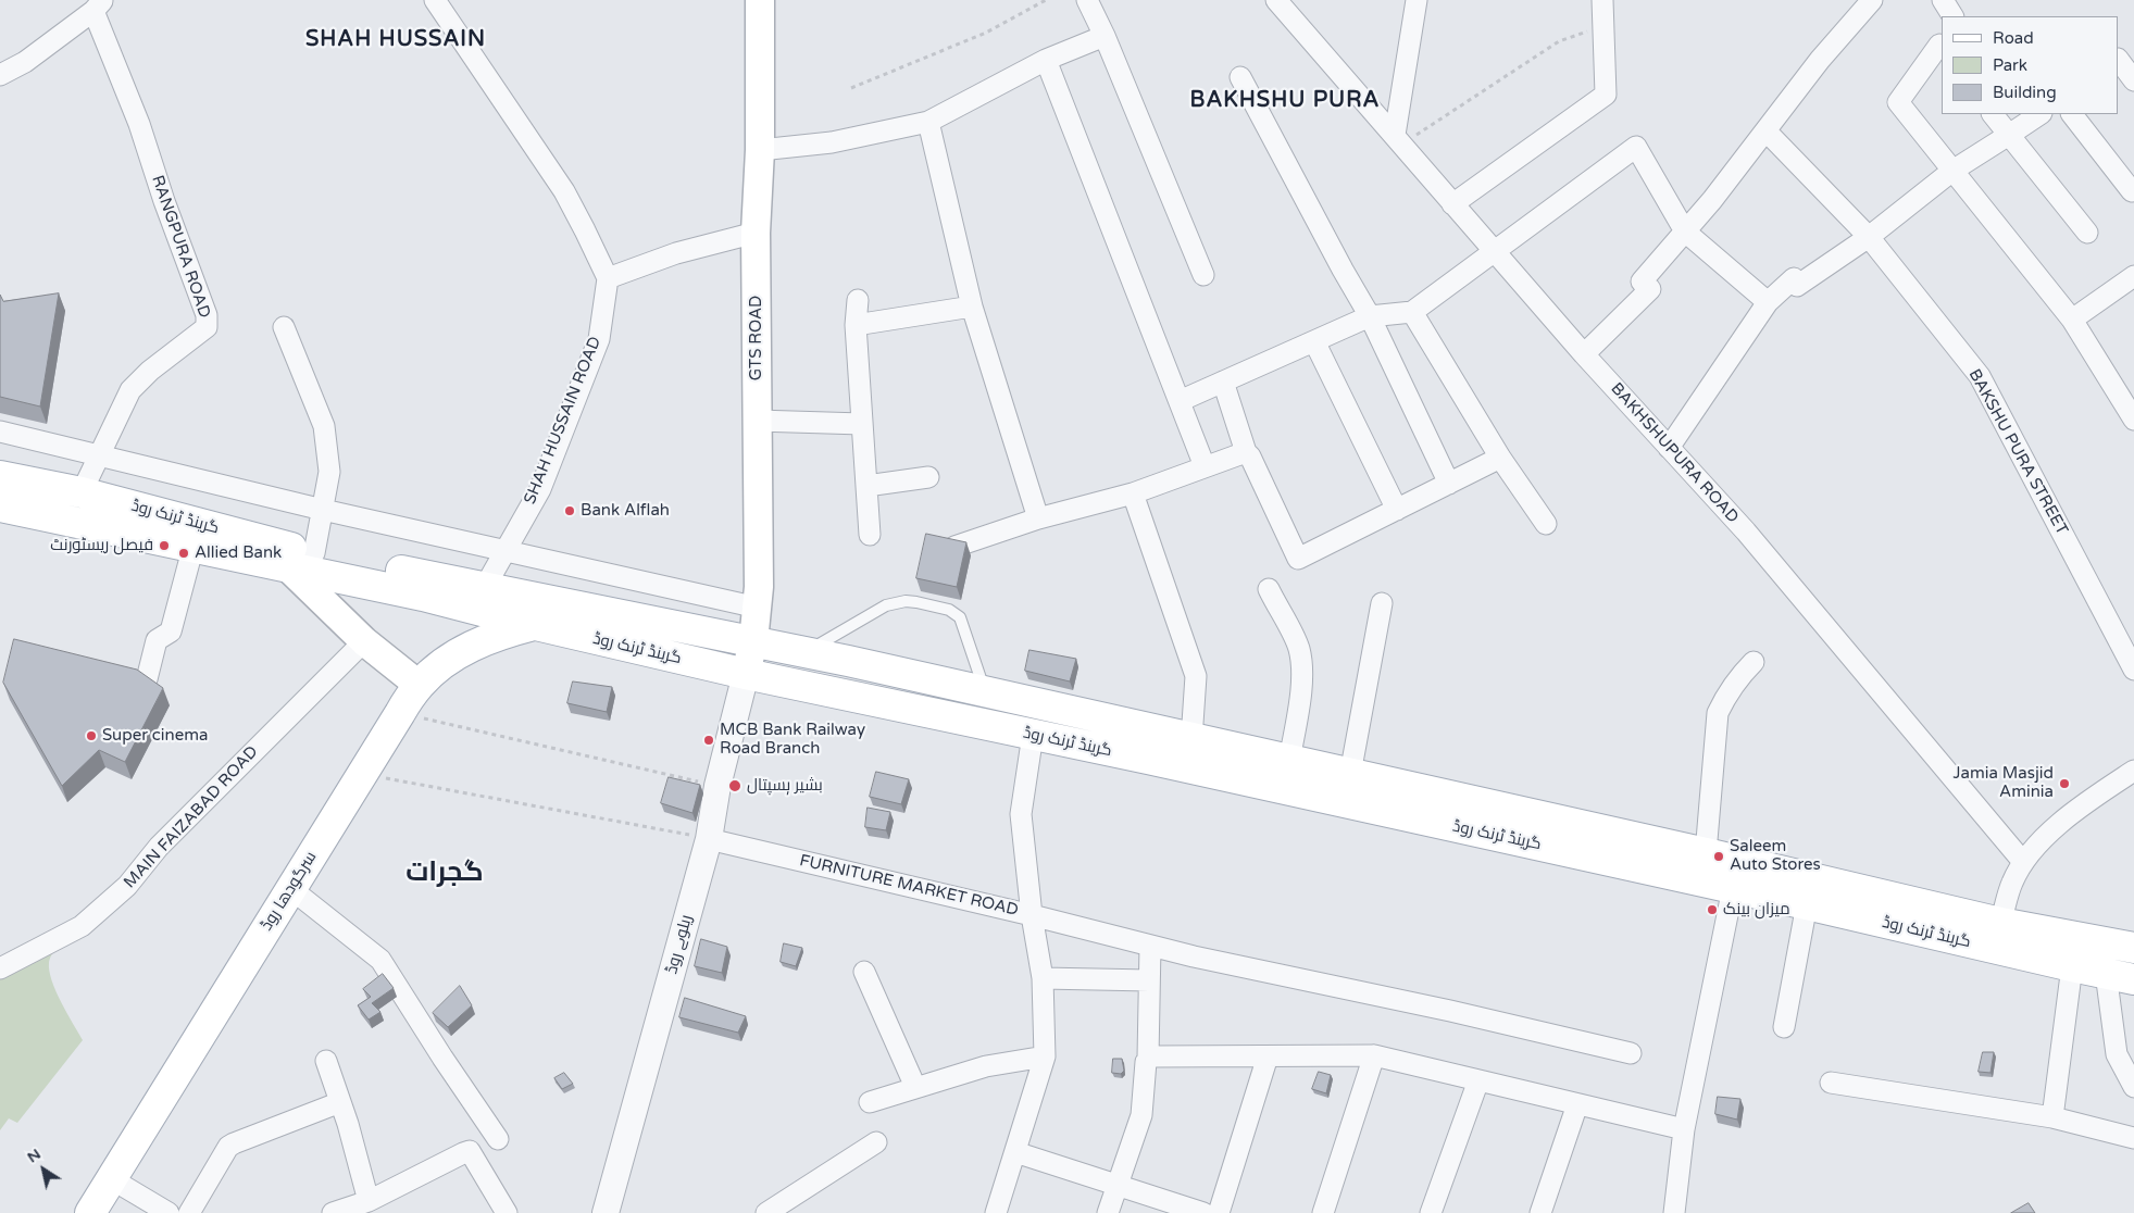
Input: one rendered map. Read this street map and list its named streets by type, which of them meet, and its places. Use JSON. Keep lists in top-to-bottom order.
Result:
{
  "streets": {
    "main road": ["GTS ROAD", "گرینڈ ٹرنک روڈ", "سرگودھا روڈ"],
    "street": [
      "RANGPURA ROAD",
      "SHAH HUSSAIN ROAD",
      "BAKSHU PURA STREET",
      "BAKHSHUPURA ROAD",
      "MAIN FAIZABAD ROAD",
      "FURNITURE MARKET ROAD",
      "ریلوے روڈ"
    ]
  },
  "crossings": [
    ["RANGPURA ROAD", "گرینڈ ٹرنک روڈ"],
    ["GTS ROAD", "گرینڈ ٹرنک روڈ"],
    ["GTS ROAD", "ریلوے روڈ"],
    ["SHAH HUSSAIN ROAD", "گرینڈ ٹرنک روڈ"],
    ["گرینڈ ٹرنک روڈ", "سرگودھا روڈ"],
    ["گرینڈ ٹرنک روڈ", "ریلوے روڈ"],
    ["FURNITURE MARKET ROAD", "ریلوے روڈ"]
  ],
  "districts": ["SHAH HUSSAIN", "BAKHSHU PURA", "گجرات"],
  "places": [
    "Bank Alflah",
    "فیصل ریسٹورنٹ",
    "Allied Bank",
    "Super cinema",
    "MCB Bank Railway Road Branch",
    "Jamia Masjid Aminia",
    "بشیر ہسپتال",
    "Saleem Auto Stores",
    "میزان بینک"
  ],
  "legend": ["Road", "Park", "Building"],
  "north": "top left"
}
